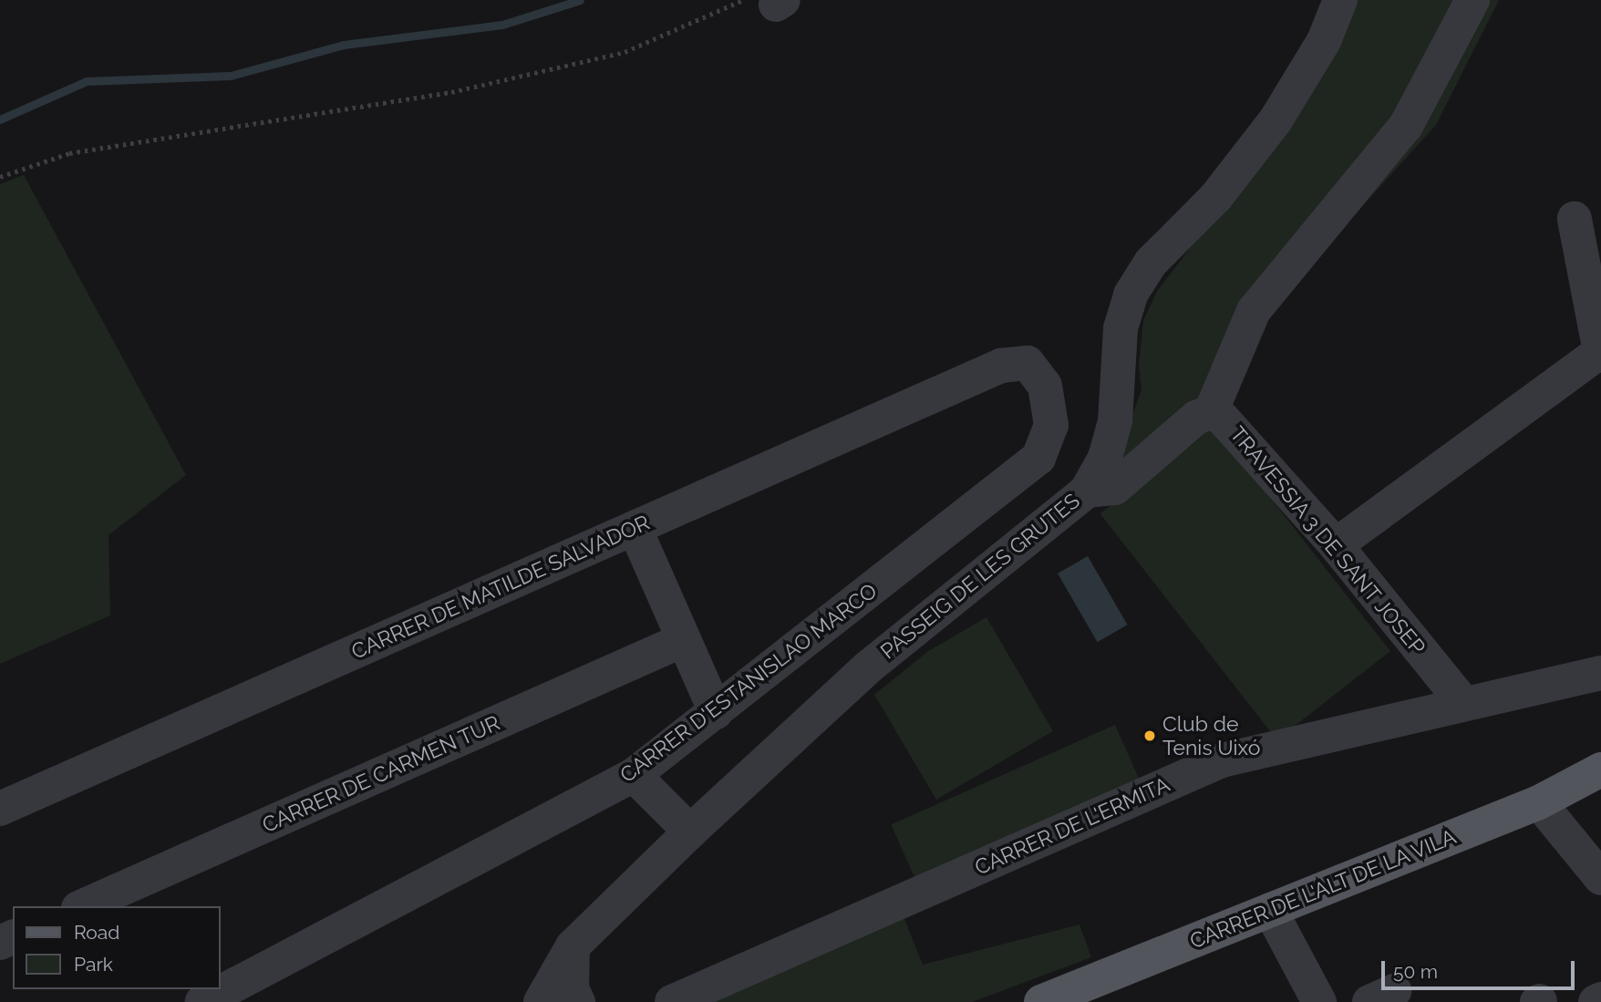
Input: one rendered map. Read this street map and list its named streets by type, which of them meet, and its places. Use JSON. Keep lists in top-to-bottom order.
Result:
{
  "streets": {
    "main road": ["CARRER DE L'ALT DE LA VILA"],
    "street": [
      "TRAVESSIA 3 DE SANT JOSEP",
      "PASSEIG DE LES GRUTES",
      "CARRER DE MATILDE SALVADOR",
      "CARRER D'ESTANISLAO MARCO",
      "CARRER DE CARMEN TUR",
      "CARRER DE L'ERMITA"
    ]
  },
  "crossings": [
    ["TRAVESSIA 3 DE SANT JOSEP", "PASSEIG DE LES GRUTES"],
    ["TRAVESSIA 3 DE SANT JOSEP", "CARRER DE L'ERMITA"],
    ["CARRER DE MATILDE SALVADOR", "CARRER D'ESTANISLAO MARCO"]
  ],
  "places": ["Club de Tenis Uixó"],
  "legend": ["Road", "Park"],
  "scale_bar": "50 m"
}
